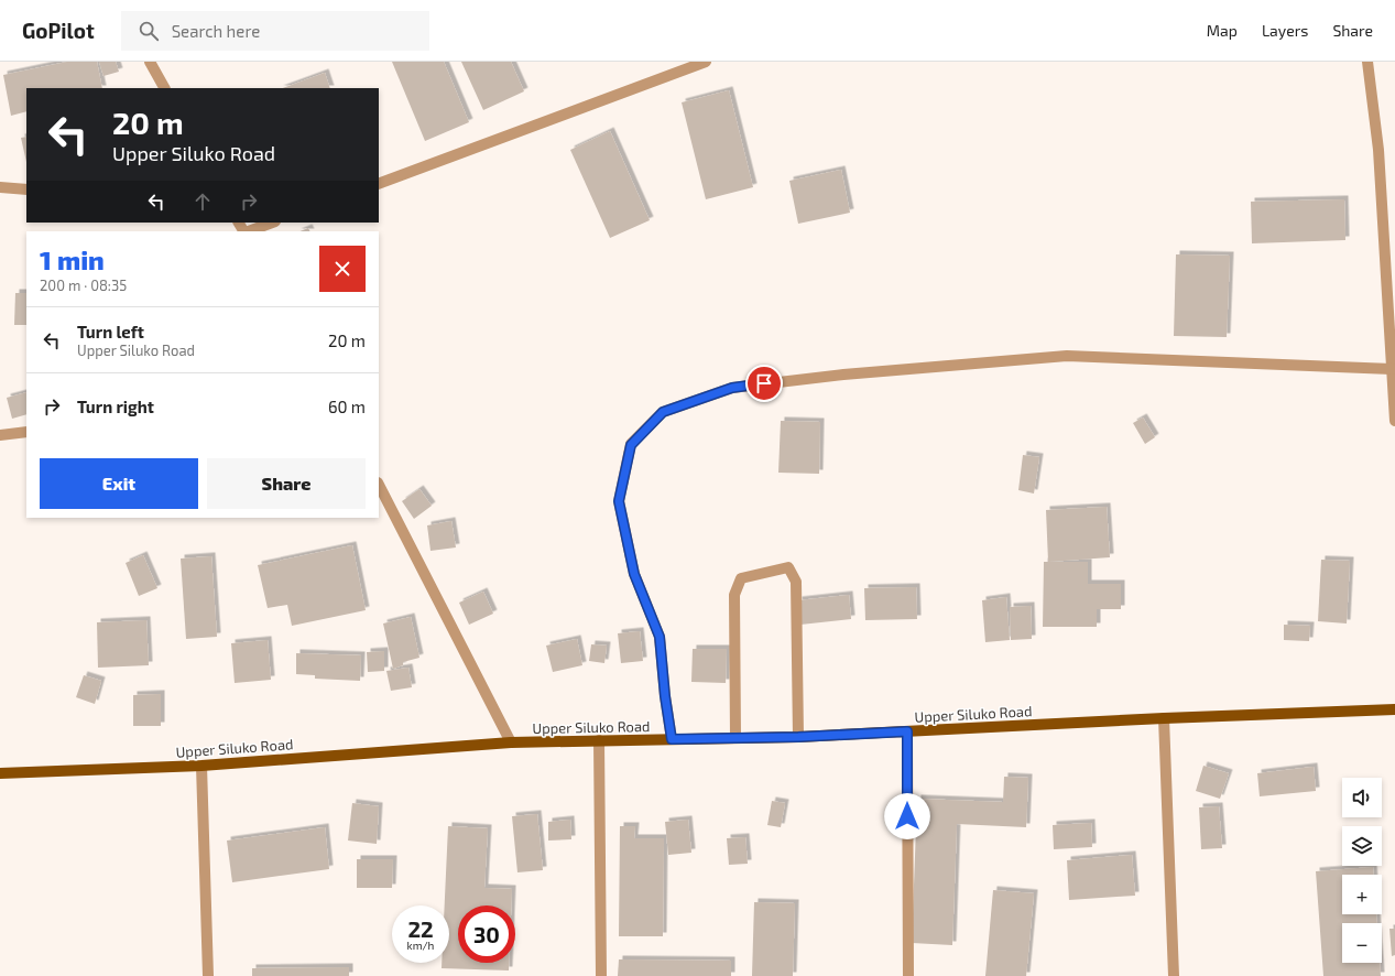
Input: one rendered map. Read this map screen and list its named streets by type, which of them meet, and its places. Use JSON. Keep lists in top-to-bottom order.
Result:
{
  "streets": {
    "main road": ["Upper Siluko Road"]
  },
  "page": {
    "header": "GoPilot",
    "search": "Search here",
    "nav": ["Map", "Layers", "Share"],
    "turn": ["20 m", "Upper Siluko Road"],
    "heading": ["1 min", "200 m · 08:35"],
    "list": [
      {
        "name": "Turn left",
        "note": "Upper Siluko Road",
        "value": "20 m"
      },
      {
        "name": "Turn right",
        "value": "60 m"
      }
    ],
    "buttons": ["Exit", "Share"],
    "map_buttons": ["+", "−"],
    "speed": "22 km/h",
    "limit": "30"
  }
}
